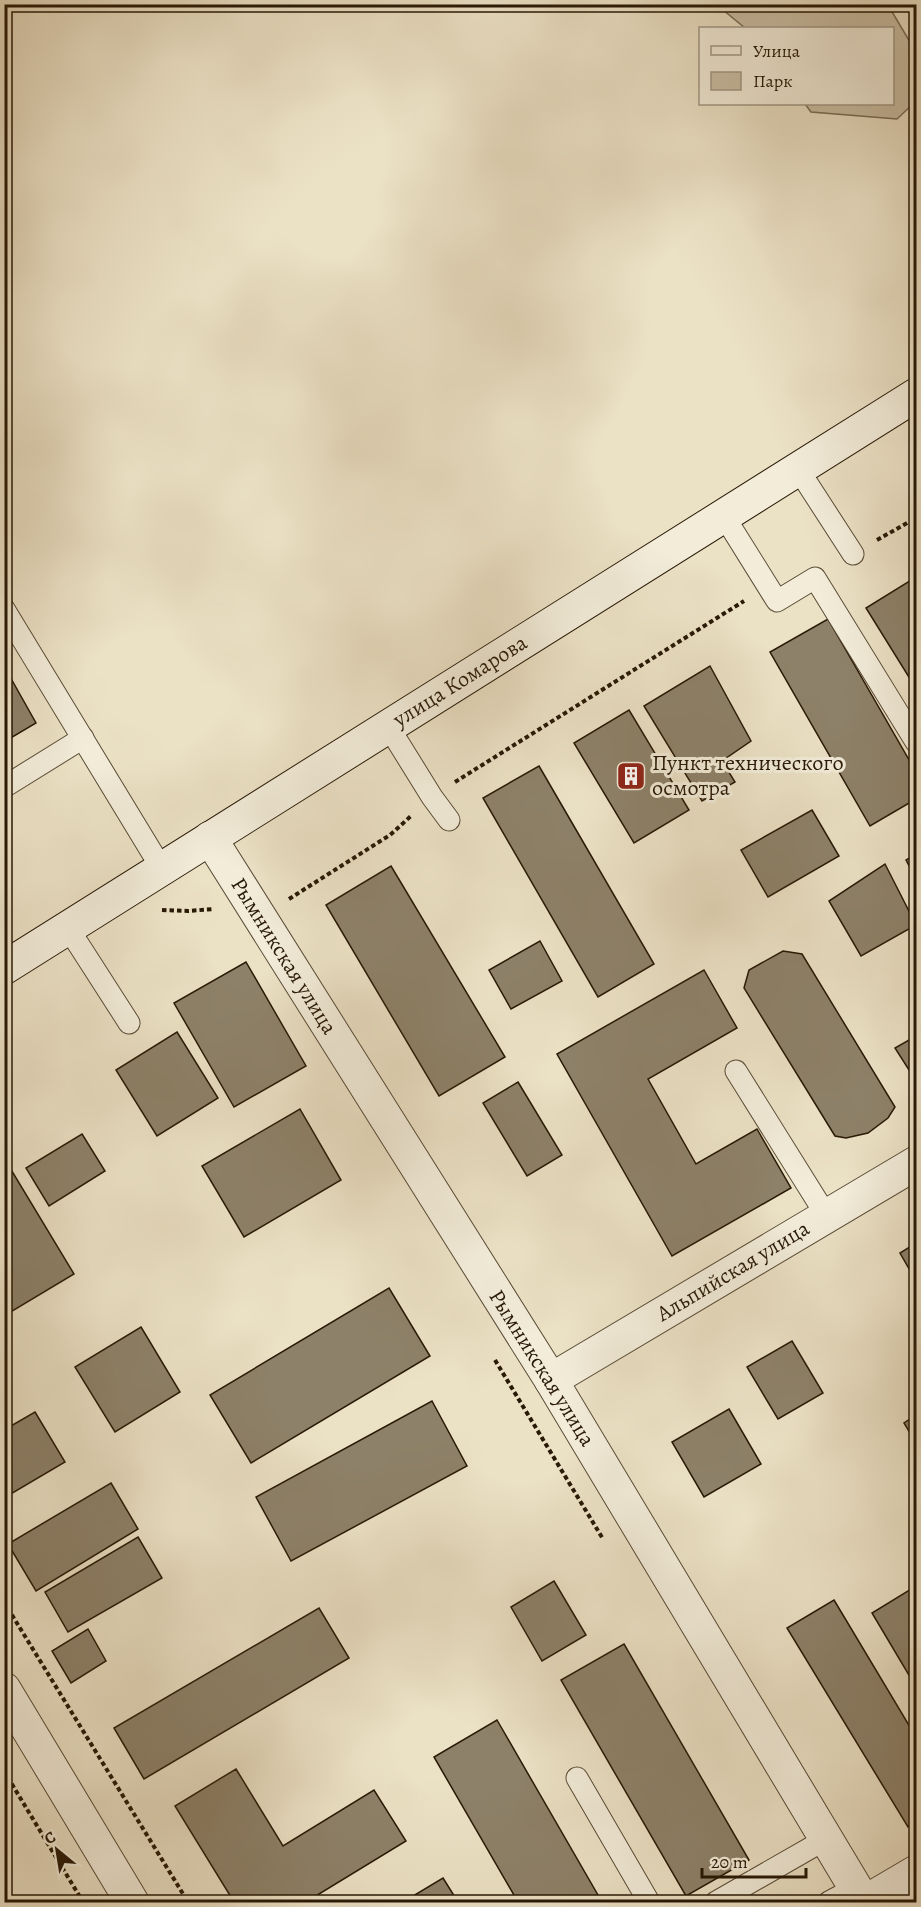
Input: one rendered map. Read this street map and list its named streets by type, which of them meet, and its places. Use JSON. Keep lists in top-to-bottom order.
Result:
{
  "streets": {
    "street": ["улица Комарова", "Рымникская улица", "Альпийская улица"]
  },
  "crossings": [
    ["улица Комарова", "Рымникская улица"],
    ["Рымникская улица", "Альпийская улица"]
  ],
  "places": {
    "building": ["Пункт технического осмотра"]
  },
  "legend": ["Улица", "Парк"],
  "scale_bar": "20 m",
  "north": "top left"
}
